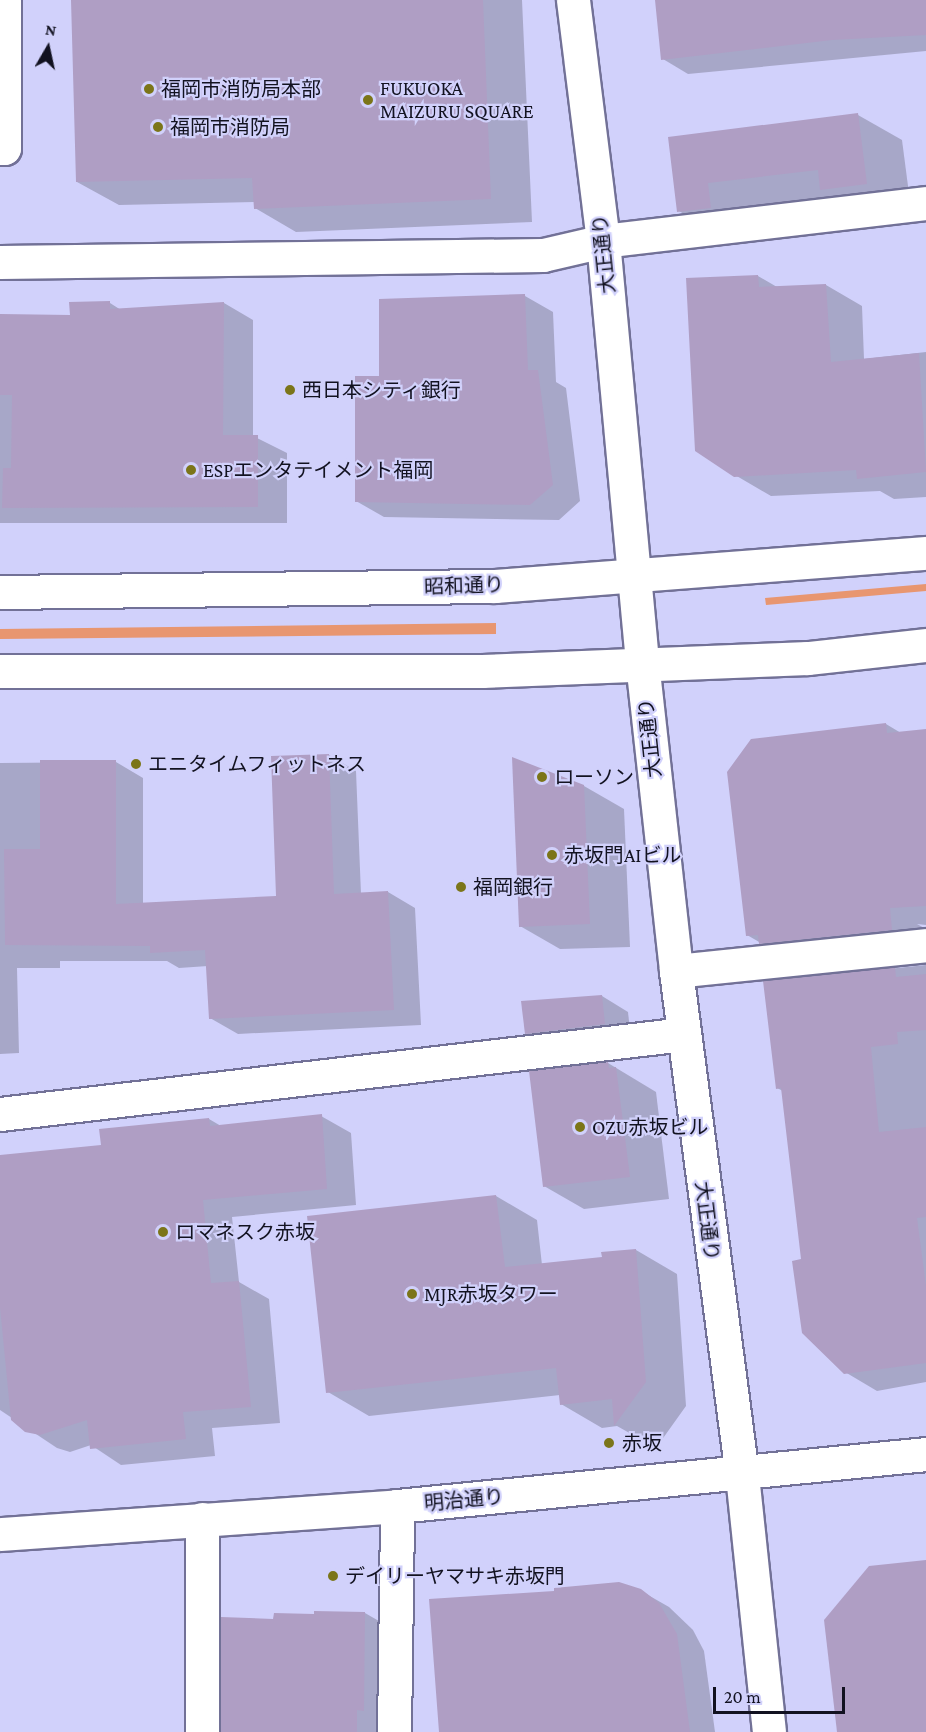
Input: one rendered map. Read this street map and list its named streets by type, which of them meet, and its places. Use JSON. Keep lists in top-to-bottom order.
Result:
{
  "streets": {
    "street": ["大正通り", "昭和通り", "明治通り"]
  },
  "crossings": [
    ["大正通り", "昭和通り"],
    ["大正通り", "明治通り"]
  ],
  "places": [
    "福岡市消防局本部",
    "FUKUOKA MAIZURU SQUARE",
    "福岡市消防局",
    "西日本シティ銀行",
    "ESPエンタテイメント福岡",
    "エニタイムフィットネス",
    "ローソン",
    "赤坂門AIビル",
    "福岡銀行",
    "OZU赤坂ビル",
    "ロマネスク赤坂",
    "MJR赤坂タワー",
    "赤坂",
    "デイリーヤマサキ赤坂門"
  ],
  "scale_bar": "20 m",
  "north": "top"
}
